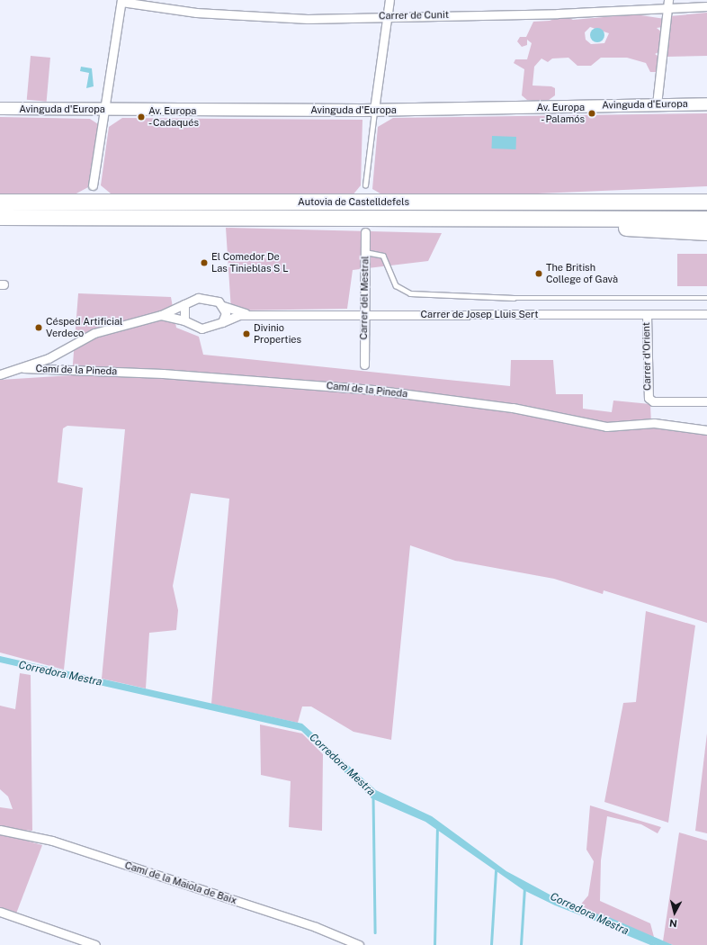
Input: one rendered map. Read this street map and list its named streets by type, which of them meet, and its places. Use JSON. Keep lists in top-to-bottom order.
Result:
{
  "streets": {
    "highway": ["Autovia de Castelldefels"],
    "street": [
      "Carrer de Cunit",
      "Avinguda d'Europa",
      "Carrer del Mestral",
      "Carrer de Josep Lluis Sert",
      "Carrer d'Orient",
      "Camí de la Pineda",
      "Camí de la Maiola de Baix"
    ]
  },
  "crossings": [
    ["Carrer del Mestral", "Carrer de Josep Lluis Sert"],
    ["Carrer de Josep Lluis Sert", "Carrer d'Orient"],
    ["Carrer de Josep Lluis Sert", "Camí de la Pineda"]
  ],
  "water": ["Corredora Mestra"],
  "places": [
    "Av. Europa - Palamós",
    "Av. Europa - Cadaqués",
    "El Comedor De Las Tinieblas S L",
    "The British College of Gavà",
    "Césped Artificial Verdeco",
    "Divinio Properties"
  ],
  "north": "bottom"
}
